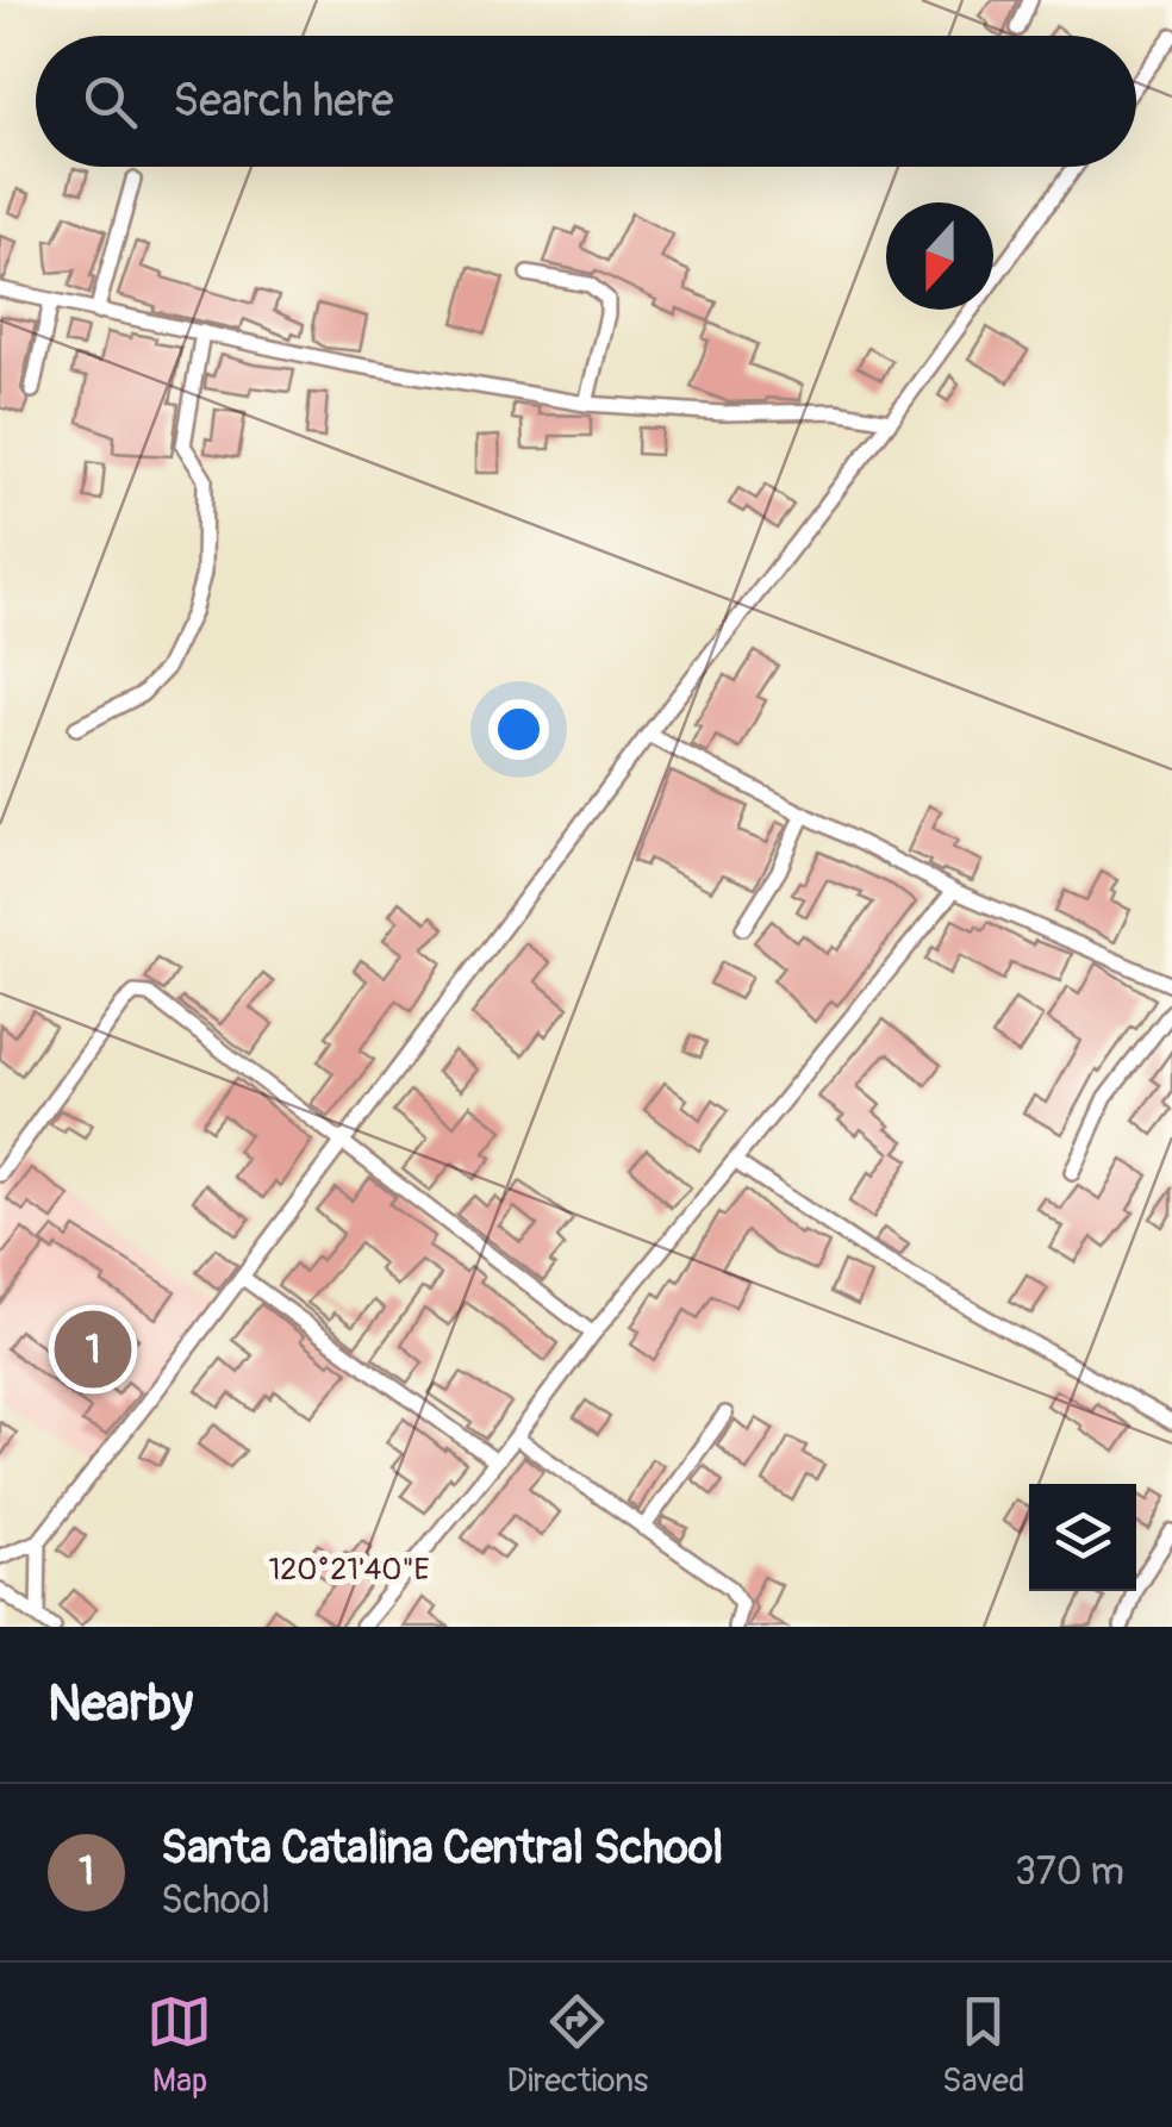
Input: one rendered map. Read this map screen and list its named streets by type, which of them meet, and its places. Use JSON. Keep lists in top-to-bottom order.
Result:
{
  "north": "bottom",
  "page": {
    "search": "Search here",
    "pins": "1",
    "heading": "Nearby",
    "list": [
      {
        "mark": "1",
        "name": "Santa Catalina Central School",
        "note": "School",
        "value": "370 m"
      }
    ],
    "nav": ["Map", "Directions", "Saved"]
  },
  "coordinates": ["120°21'40\"E"]
}
